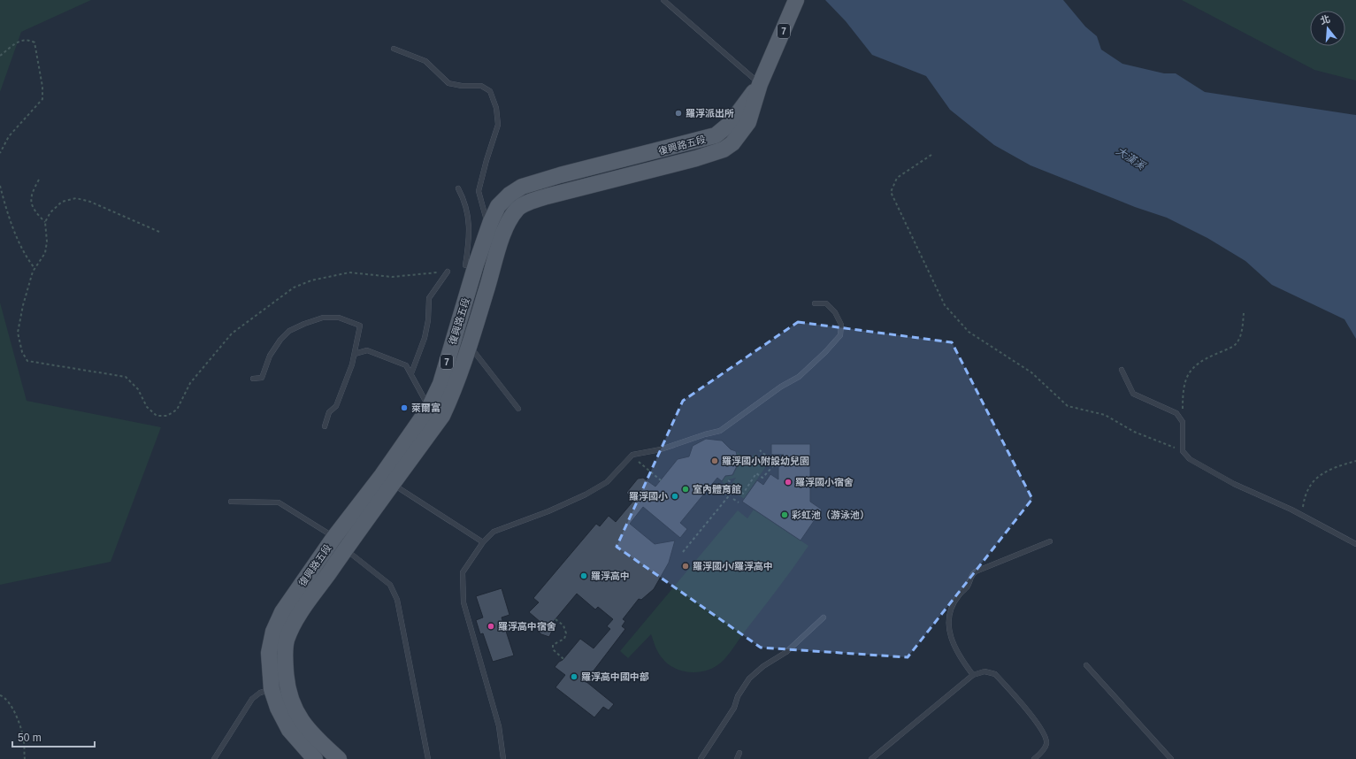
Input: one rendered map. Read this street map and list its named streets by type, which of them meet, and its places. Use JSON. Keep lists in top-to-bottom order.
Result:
{
  "streets": {
    "main road": ["7", "復興路五段"]
  },
  "water": ["大漢溪"],
  "places": [
    "羅浮派出所",
    "萊爾富",
    "羅浮國小附設幼兒園",
    "羅浮國小宿舍",
    "室內體育館",
    "羅浮國小",
    "彩虹池（游泳池）",
    "羅浮國小/羅浮高中",
    "羅浮高中",
    "羅浮高中宿舍",
    "羅浮高中國中部"
  ],
  "scale_bar": "50 m",
  "north": "top"
}
